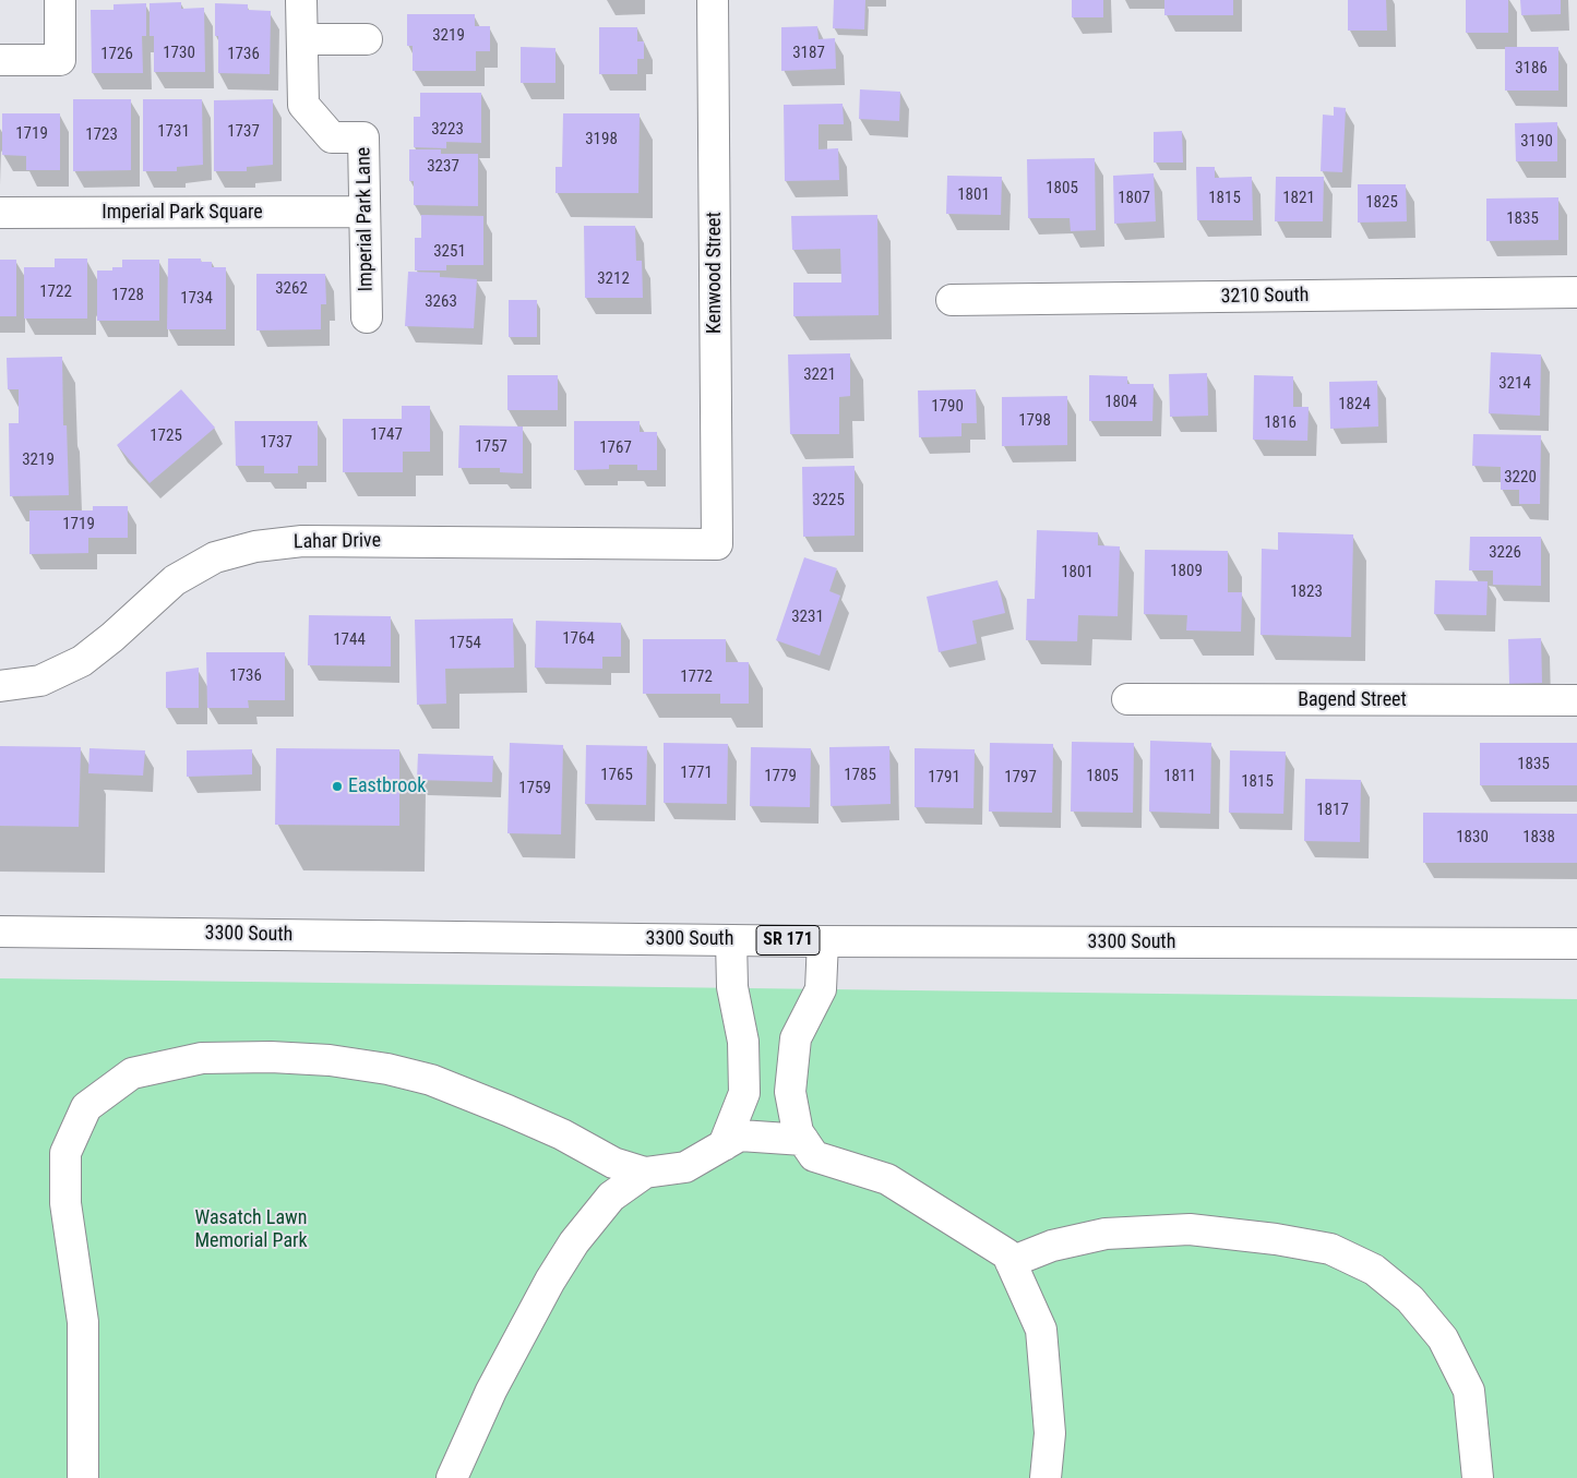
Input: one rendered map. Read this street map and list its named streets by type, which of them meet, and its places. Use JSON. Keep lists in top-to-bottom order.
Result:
{
  "streets": {
    "street": [
      "Imperial Park Square",
      "Imperial Park Lane",
      "Kenwood Street",
      "3210 South",
      "Lahar Drive",
      "Bagend Street",
      "3300 South",
      "SR 171"
    ]
  },
  "crossings": [
    ["Imperial Park Square", "Imperial Park Lane"],
    ["Kenwood Street", "Lahar Drive"]
  ],
  "parks": ["Wasatch Lawn Memorial Park"],
  "places": ["Eastbrook"],
  "house_numbers": [
    "3219",
    "1730",
    "3187",
    "1726",
    "1736",
    "3186",
    "3223",
    "1731",
    "1737",
    "1719",
    "1723",
    "3198",
    "3190",
    "3237",
    "1805",
    "1801",
    "1807",
    "1815",
    "1821",
    "1825",
    "1835",
    "3251",
    "3212",
    "3262",
    "1722",
    "1728",
    "1734",
    "3263",
    "3221",
    "3214",
    "1804",
    "1824",
    "1790",
    "1798",
    "1816",
    "1747",
    "1725",
    "1737",
    "1757",
    "1767",
    "3219",
    "3220",
    "3225",
    "1719",
    "3226",
    "1809",
    "1801",
    "1823",
    "3231",
    "1764",
    "1744",
    "1754",
    "1736",
    "1772",
    "1835",
    "1771",
    "1765",
    "1785",
    "1779",
    "1805",
    "1811",
    "1791",
    "1797",
    "1815",
    "1759",
    "1817",
    "1830",
    "1838"
  ]
}
